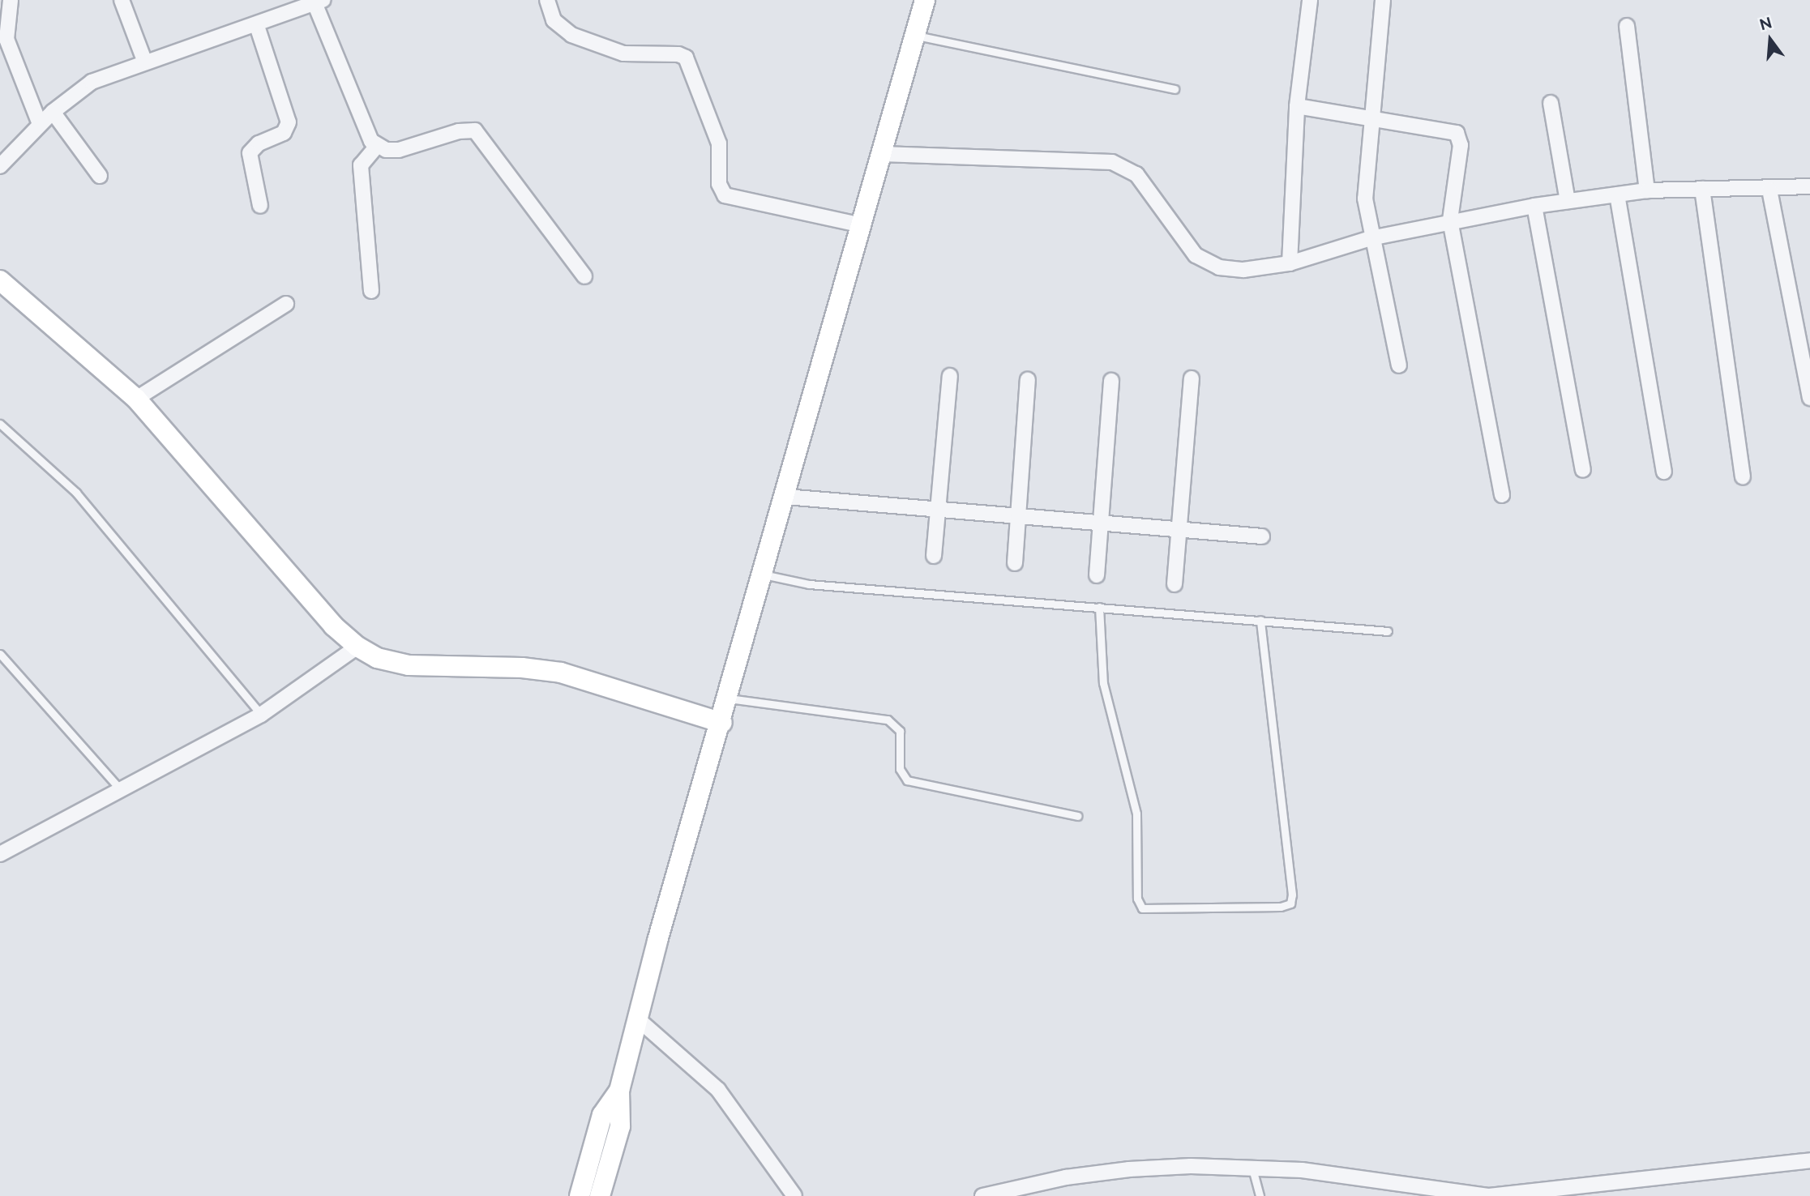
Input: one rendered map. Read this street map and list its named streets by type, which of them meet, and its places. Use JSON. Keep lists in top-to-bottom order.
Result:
{
  "north": "top"
}
